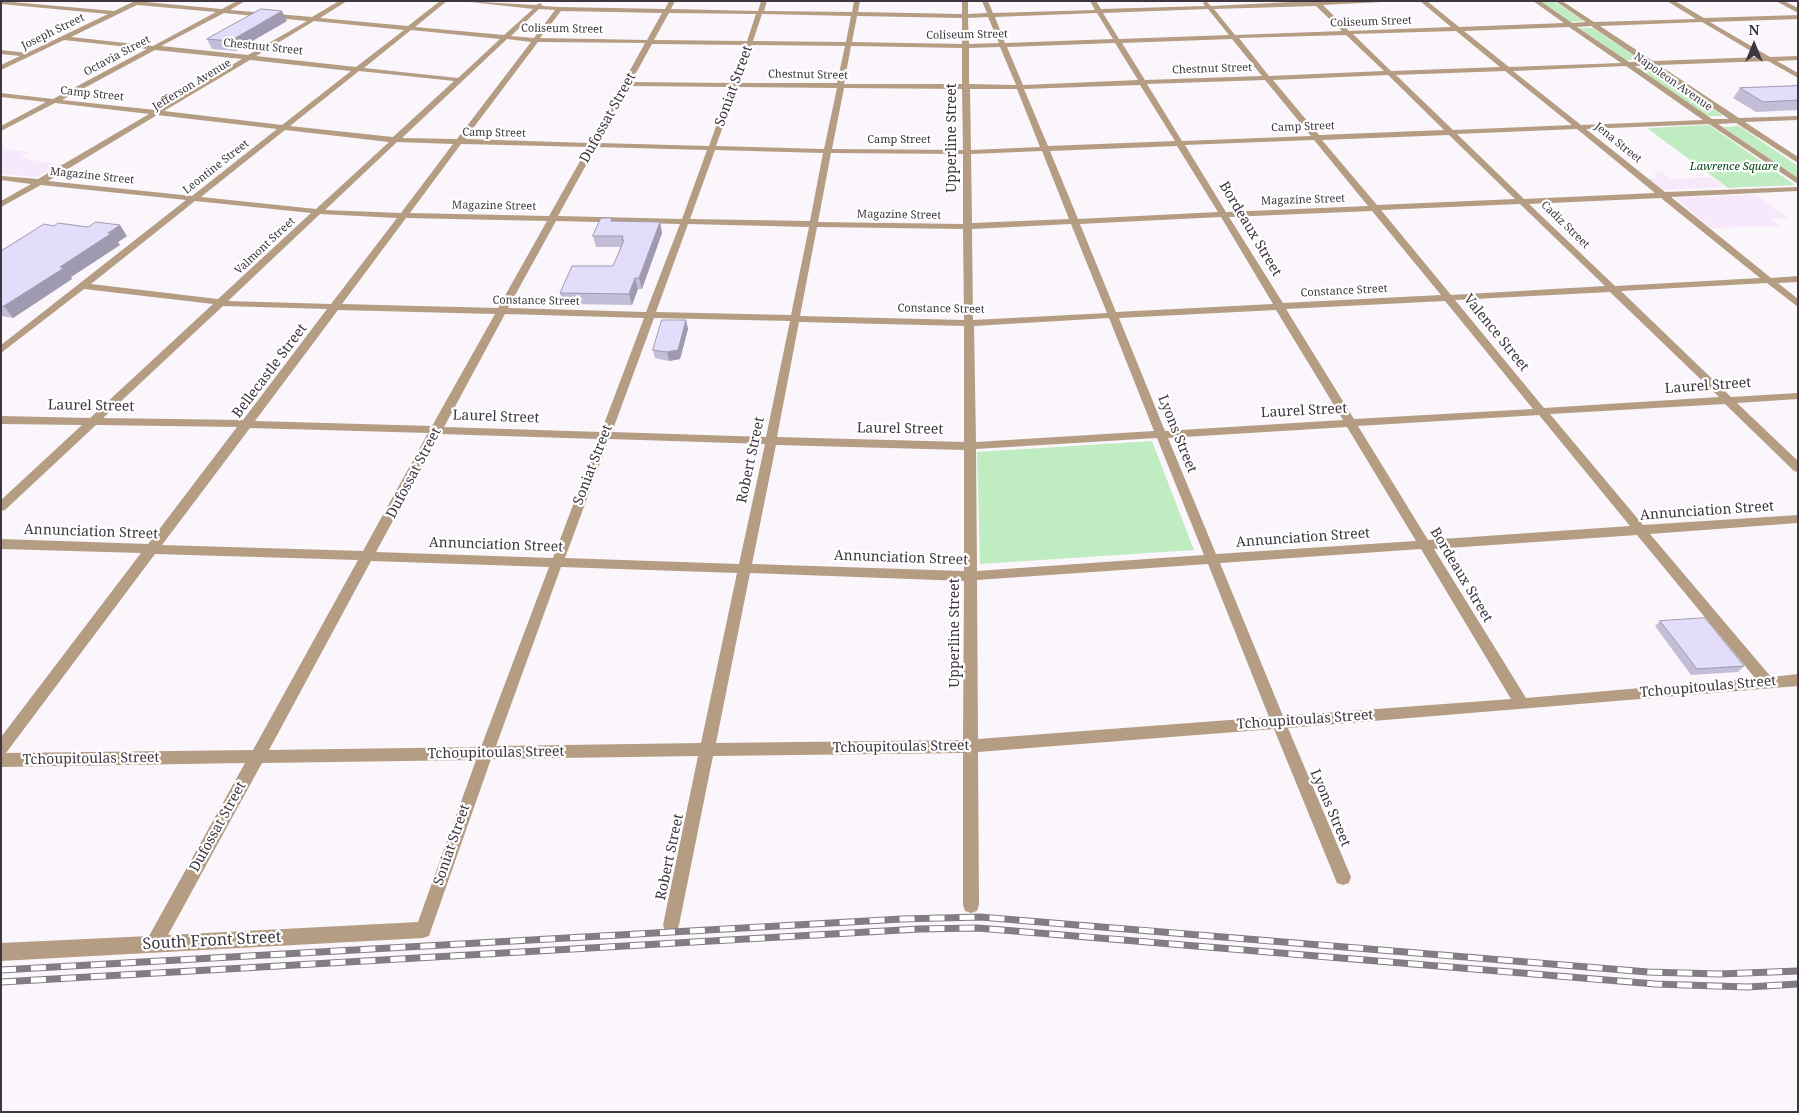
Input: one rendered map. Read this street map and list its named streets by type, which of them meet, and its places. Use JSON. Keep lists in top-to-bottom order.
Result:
{
  "streets": {
    "street": [
      "Coliseum Street",
      "Joseph Street",
      "Chestnut Street",
      "Octavia Street",
      "Napoleon Avenue",
      "Jefferson Avenue",
      "Soniat Street",
      "Camp Street",
      "Dufossat Street",
      "Upperline Street",
      "Jena Street",
      "Leontine Street",
      "Magazine Street",
      "Cadiz Street",
      "Bordeaux Street",
      "Valmont Street",
      "Constance Street",
      "Valence Street",
      "Bellecastle Street",
      "Laurel Street",
      "Lyons Street",
      "Robert Street",
      "Annunciation Street",
      "Tchoupitoulas Street",
      "South Front Street"
    ]
  },
  "crossings": [
    ["Coliseum Street", "Joseph Street"],
    ["Coliseum Street", "Octavia Street"],
    ["Coliseum Street", "Napoleon Avenue"],
    ["Coliseum Street", "Jefferson Avenue"],
    ["Coliseum Street", "Soniat Street"],
    ["Coliseum Street", "Dufossat Street"],
    ["Coliseum Street", "Upperline Street"],
    ["Coliseum Street", "Jena Street"],
    ["Coliseum Street", "Leontine Street"],
    ["Coliseum Street", "Cadiz Street"],
    ["Coliseum Street", "Bordeaux Street"],
    ["Coliseum Street", "Valmont Street"],
    ["Coliseum Street", "Valence Street"],
    ["Coliseum Street", "Bellecastle Street"],
    ["Coliseum Street", "Lyons Street"],
    ["Coliseum Street", "Robert Street"],
    ["Joseph Street", "Chestnut Street"],
    ["Chestnut Street", "Octavia Street"],
    ["Chestnut Street", "Napoleon Avenue"],
    ["Chestnut Street", "Jefferson Avenue"],
    ["Chestnut Street", "Soniat Street"],
    ["Chestnut Street", "Dufossat Street"],
    ["Chestnut Street", "Upperline Street"],
    ["Chestnut Street", "Jena Street"],
    ["Chestnut Street", "Leontine Street"],
    ["Chestnut Street", "Cadiz Street"],
    ["Chestnut Street", "Bordeaux Street"],
    ["Chestnut Street", "Valmont Street"],
    ["Chestnut Street", "Valence Street"],
    ["Chestnut Street", "Lyons Street"],
    ["Chestnut Street", "Robert Street"],
    ["Octavia Street", "Camp Street"],
    ["Napoleon Avenue", "Camp Street"],
    ["Jefferson Avenue", "Camp Street"],
    ["Jefferson Avenue", "Magazine Street"],
    ["Soniat Street", "Camp Street"],
    ["Soniat Street", "Magazine Street"],
    ["Soniat Street", "Constance Street"],
    ["Soniat Street", "Laurel Street"],
    ["Soniat Street", "Annunciation Street"],
    ["Soniat Street", "Tchoupitoulas Street"],
    ["Soniat Street", "South Front Street"],
    ["Camp Street", "Dufossat Street"],
    ["Camp Street", "Upperline Street"],
    ["Camp Street", "Jena Street"],
    ["Camp Street", "Leontine Street"],
    ["Camp Street", "Cadiz Street"],
    ["Camp Street", "Bordeaux Street"],
    ["Camp Street", "Valmont Street"],
    ["Camp Street", "Valence Street"],
    ["Camp Street", "Bellecastle Street"],
    ["Camp Street", "Lyons Street"],
    ["Camp Street", "Robert Street"],
    ["Dufossat Street", "Magazine Street"],
    ["Dufossat Street", "Constance Street"],
    ["Dufossat Street", "Laurel Street"],
    ["Dufossat Street", "Annunciation Street"],
    ["Dufossat Street", "Tchoupitoulas Street"],
    ["Dufossat Street", "South Front Street"],
    ["Upperline Street", "Magazine Street"],
    ["Upperline Street", "Constance Street"],
    ["Upperline Street", "Laurel Street"],
    ["Upperline Street", "Annunciation Street"],
    ["Upperline Street", "Tchoupitoulas Street"],
    ["Jena Street", "Magazine Street"],
    ["Jena Street", "Constance Street"],
    ["Leontine Street", "Magazine Street"],
    ["Leontine Street", "Constance Street"],
    ["Magazine Street", "Cadiz Street"],
    ["Magazine Street", "Bordeaux Street"],
    ["Magazine Street", "Valmont Street"],
    ["Magazine Street", "Valence Street"],
    ["Magazine Street", "Bellecastle Street"],
    ["Magazine Street", "Lyons Street"],
    ["Magazine Street", "Robert Street"],
    ["Cadiz Street", "Constance Street"],
    ["Cadiz Street", "Laurel Street"],
    ["Bordeaux Street", "Constance Street"],
    ["Bordeaux Street", "Laurel Street"],
    ["Bordeaux Street", "Annunciation Street"],
    ["Bordeaux Street", "Tchoupitoulas Street"],
    ["Valmont Street", "Constance Street"],
    ["Valmont Street", "Laurel Street"],
    ["Constance Street", "Valence Street"],
    ["Constance Street", "Bellecastle Street"],
    ["Constance Street", "Lyons Street"],
    ["Constance Street", "Robert Street"],
    ["Valence Street", "Laurel Street"],
    ["Valence Street", "Annunciation Street"],
    ["Valence Street", "Tchoupitoulas Street"],
    ["Bellecastle Street", "Laurel Street"],
    ["Bellecastle Street", "Annunciation Street"],
    ["Laurel Street", "Lyons Street"],
    ["Laurel Street", "Robert Street"],
    ["Lyons Street", "Annunciation Street"],
    ["Lyons Street", "Tchoupitoulas Street"],
    ["Robert Street", "Annunciation Street"],
    ["Robert Street", "Tchoupitoulas Street"]
  ],
  "parks": ["Lawrence Square"],
  "north": "top"
}
